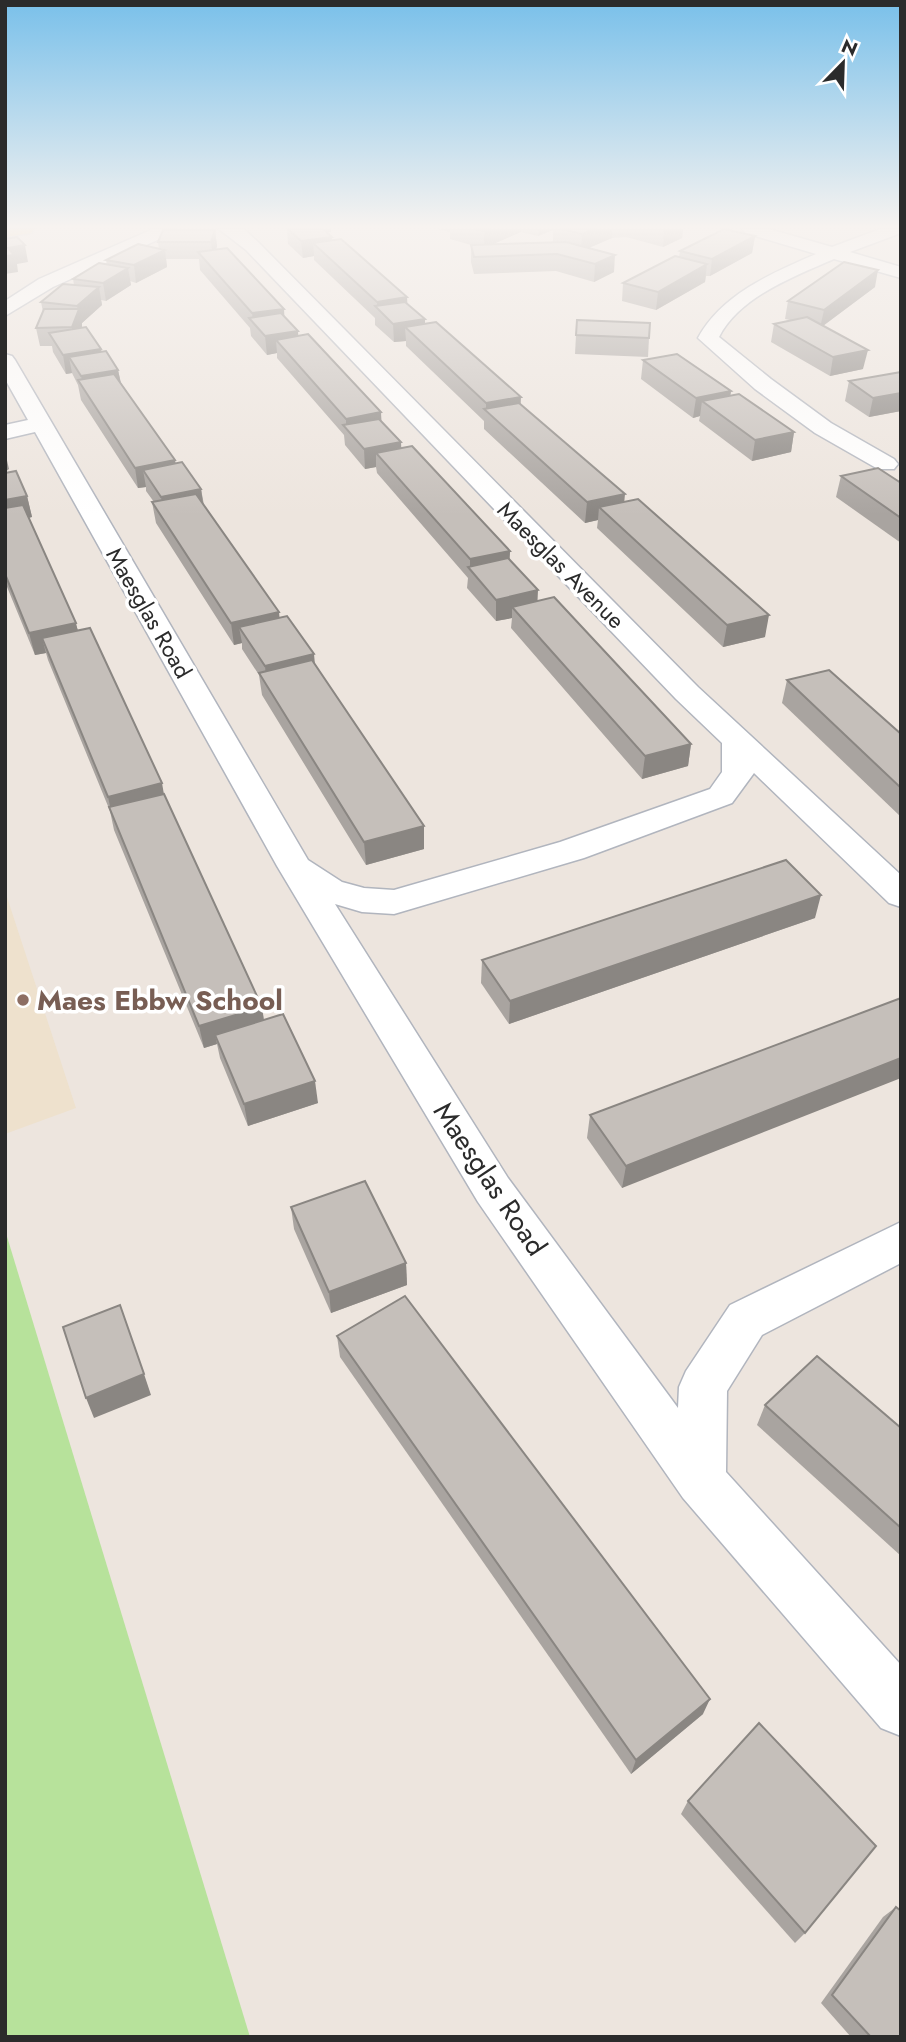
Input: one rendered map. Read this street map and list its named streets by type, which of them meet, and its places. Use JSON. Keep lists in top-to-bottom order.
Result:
{
  "streets": {
    "street": ["Maesglas Avenue", "Maesglas Road"]
  },
  "crossings": [
    ["Maesglas Avenue", "Maesglas Road"]
  ],
  "places": ["Maes Ebbw School"],
  "north": "top right"
}
